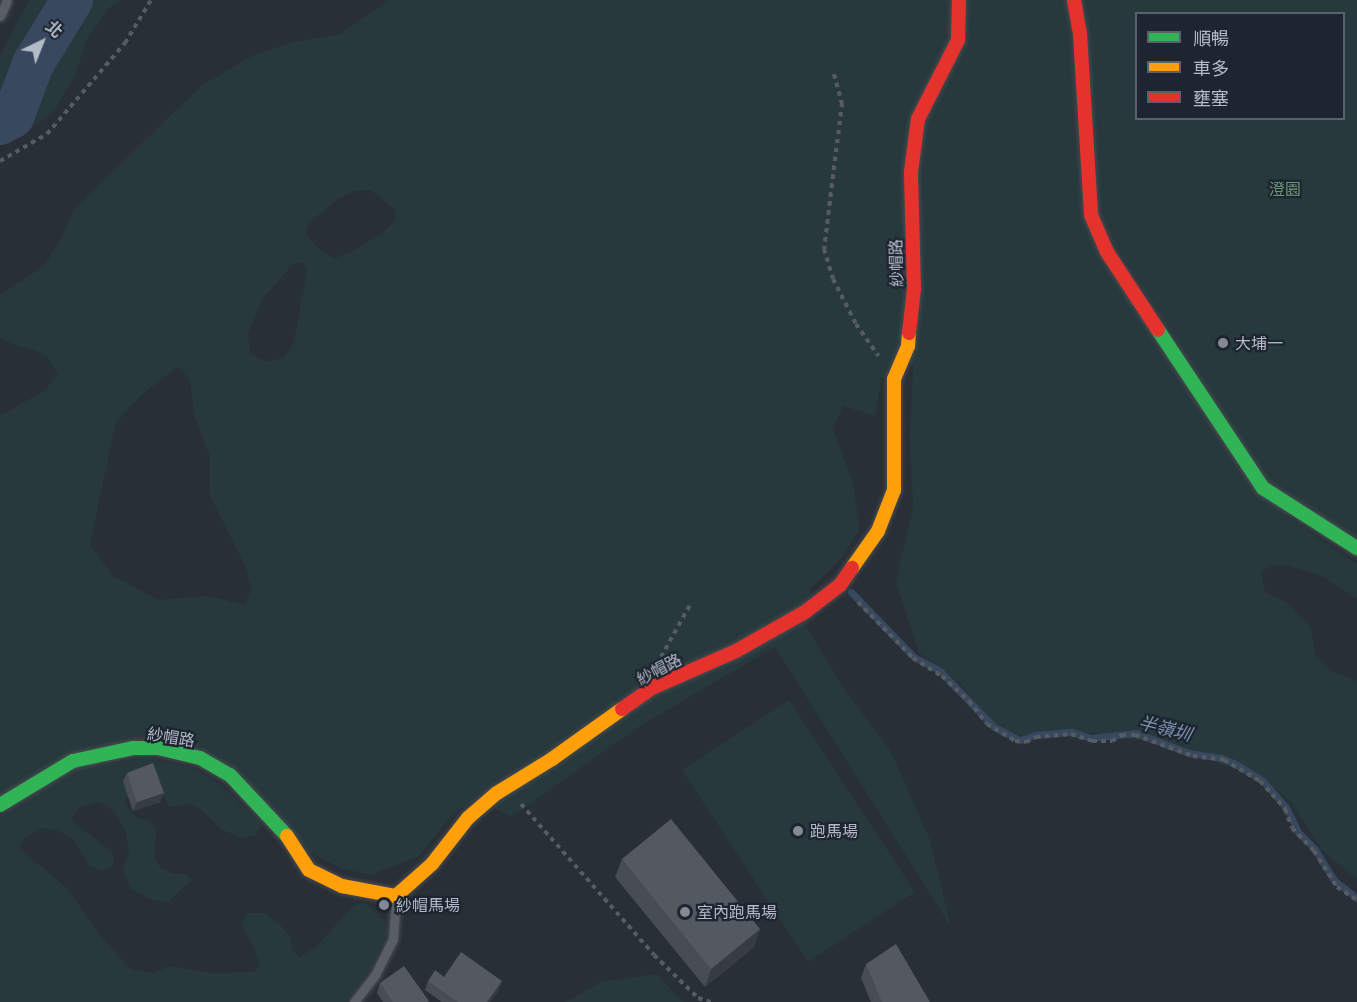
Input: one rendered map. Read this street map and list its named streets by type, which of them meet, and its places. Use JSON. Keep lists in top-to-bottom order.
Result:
{
  "streets": {
    "street": ["紗帽路"]
  },
  "water": ["半嶺圳"],
  "parks": ["澄園"],
  "places": [
    "大埔一",
    "跑馬場",
    "紗帽馬場",
    "室內跑馬場"
  ],
  "legend": ["順暢", "車多", "壅塞"],
  "north": "top right"
}
